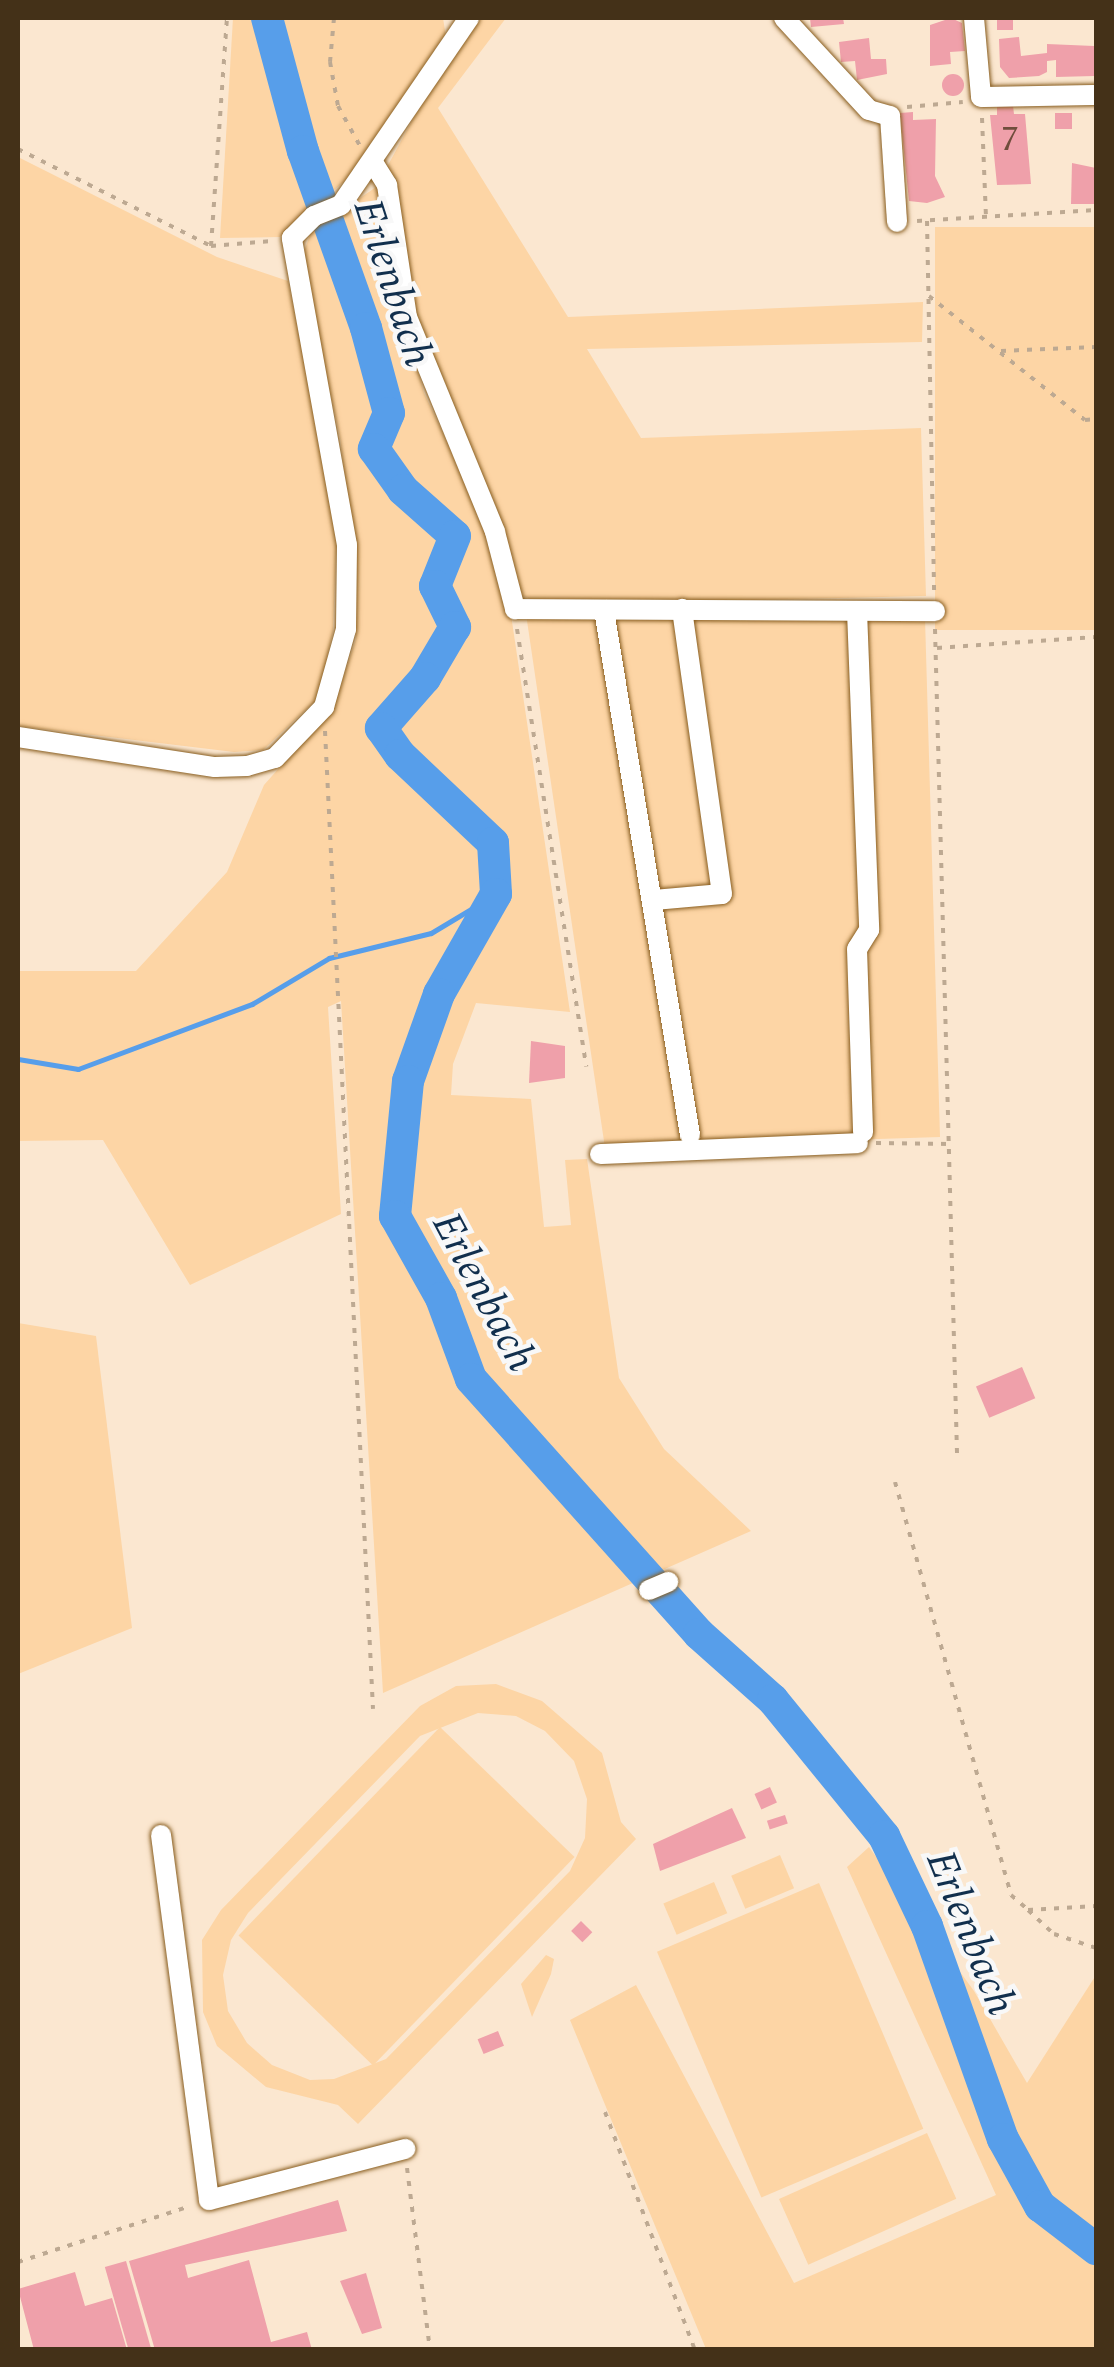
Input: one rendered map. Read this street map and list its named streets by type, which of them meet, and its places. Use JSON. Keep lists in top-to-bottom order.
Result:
{
  "water": ["Erlenbach"],
  "house_numbers": ["7"]
}
